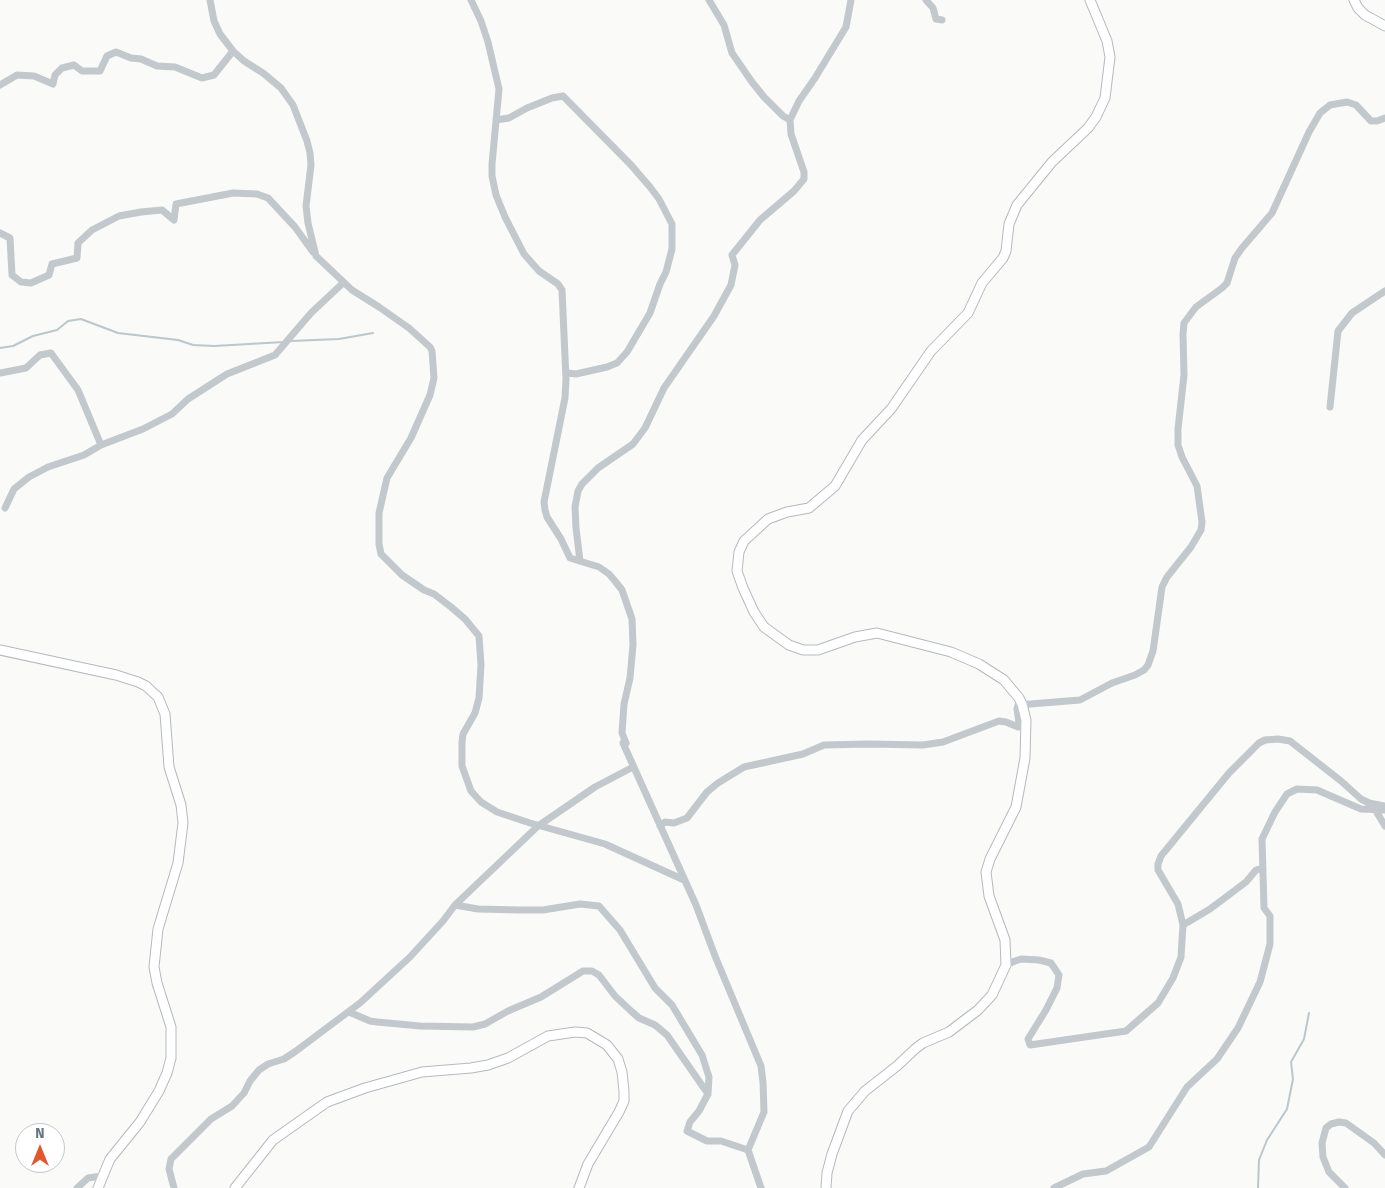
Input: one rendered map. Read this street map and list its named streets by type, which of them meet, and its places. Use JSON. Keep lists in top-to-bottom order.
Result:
{
  "north": "top"
}
